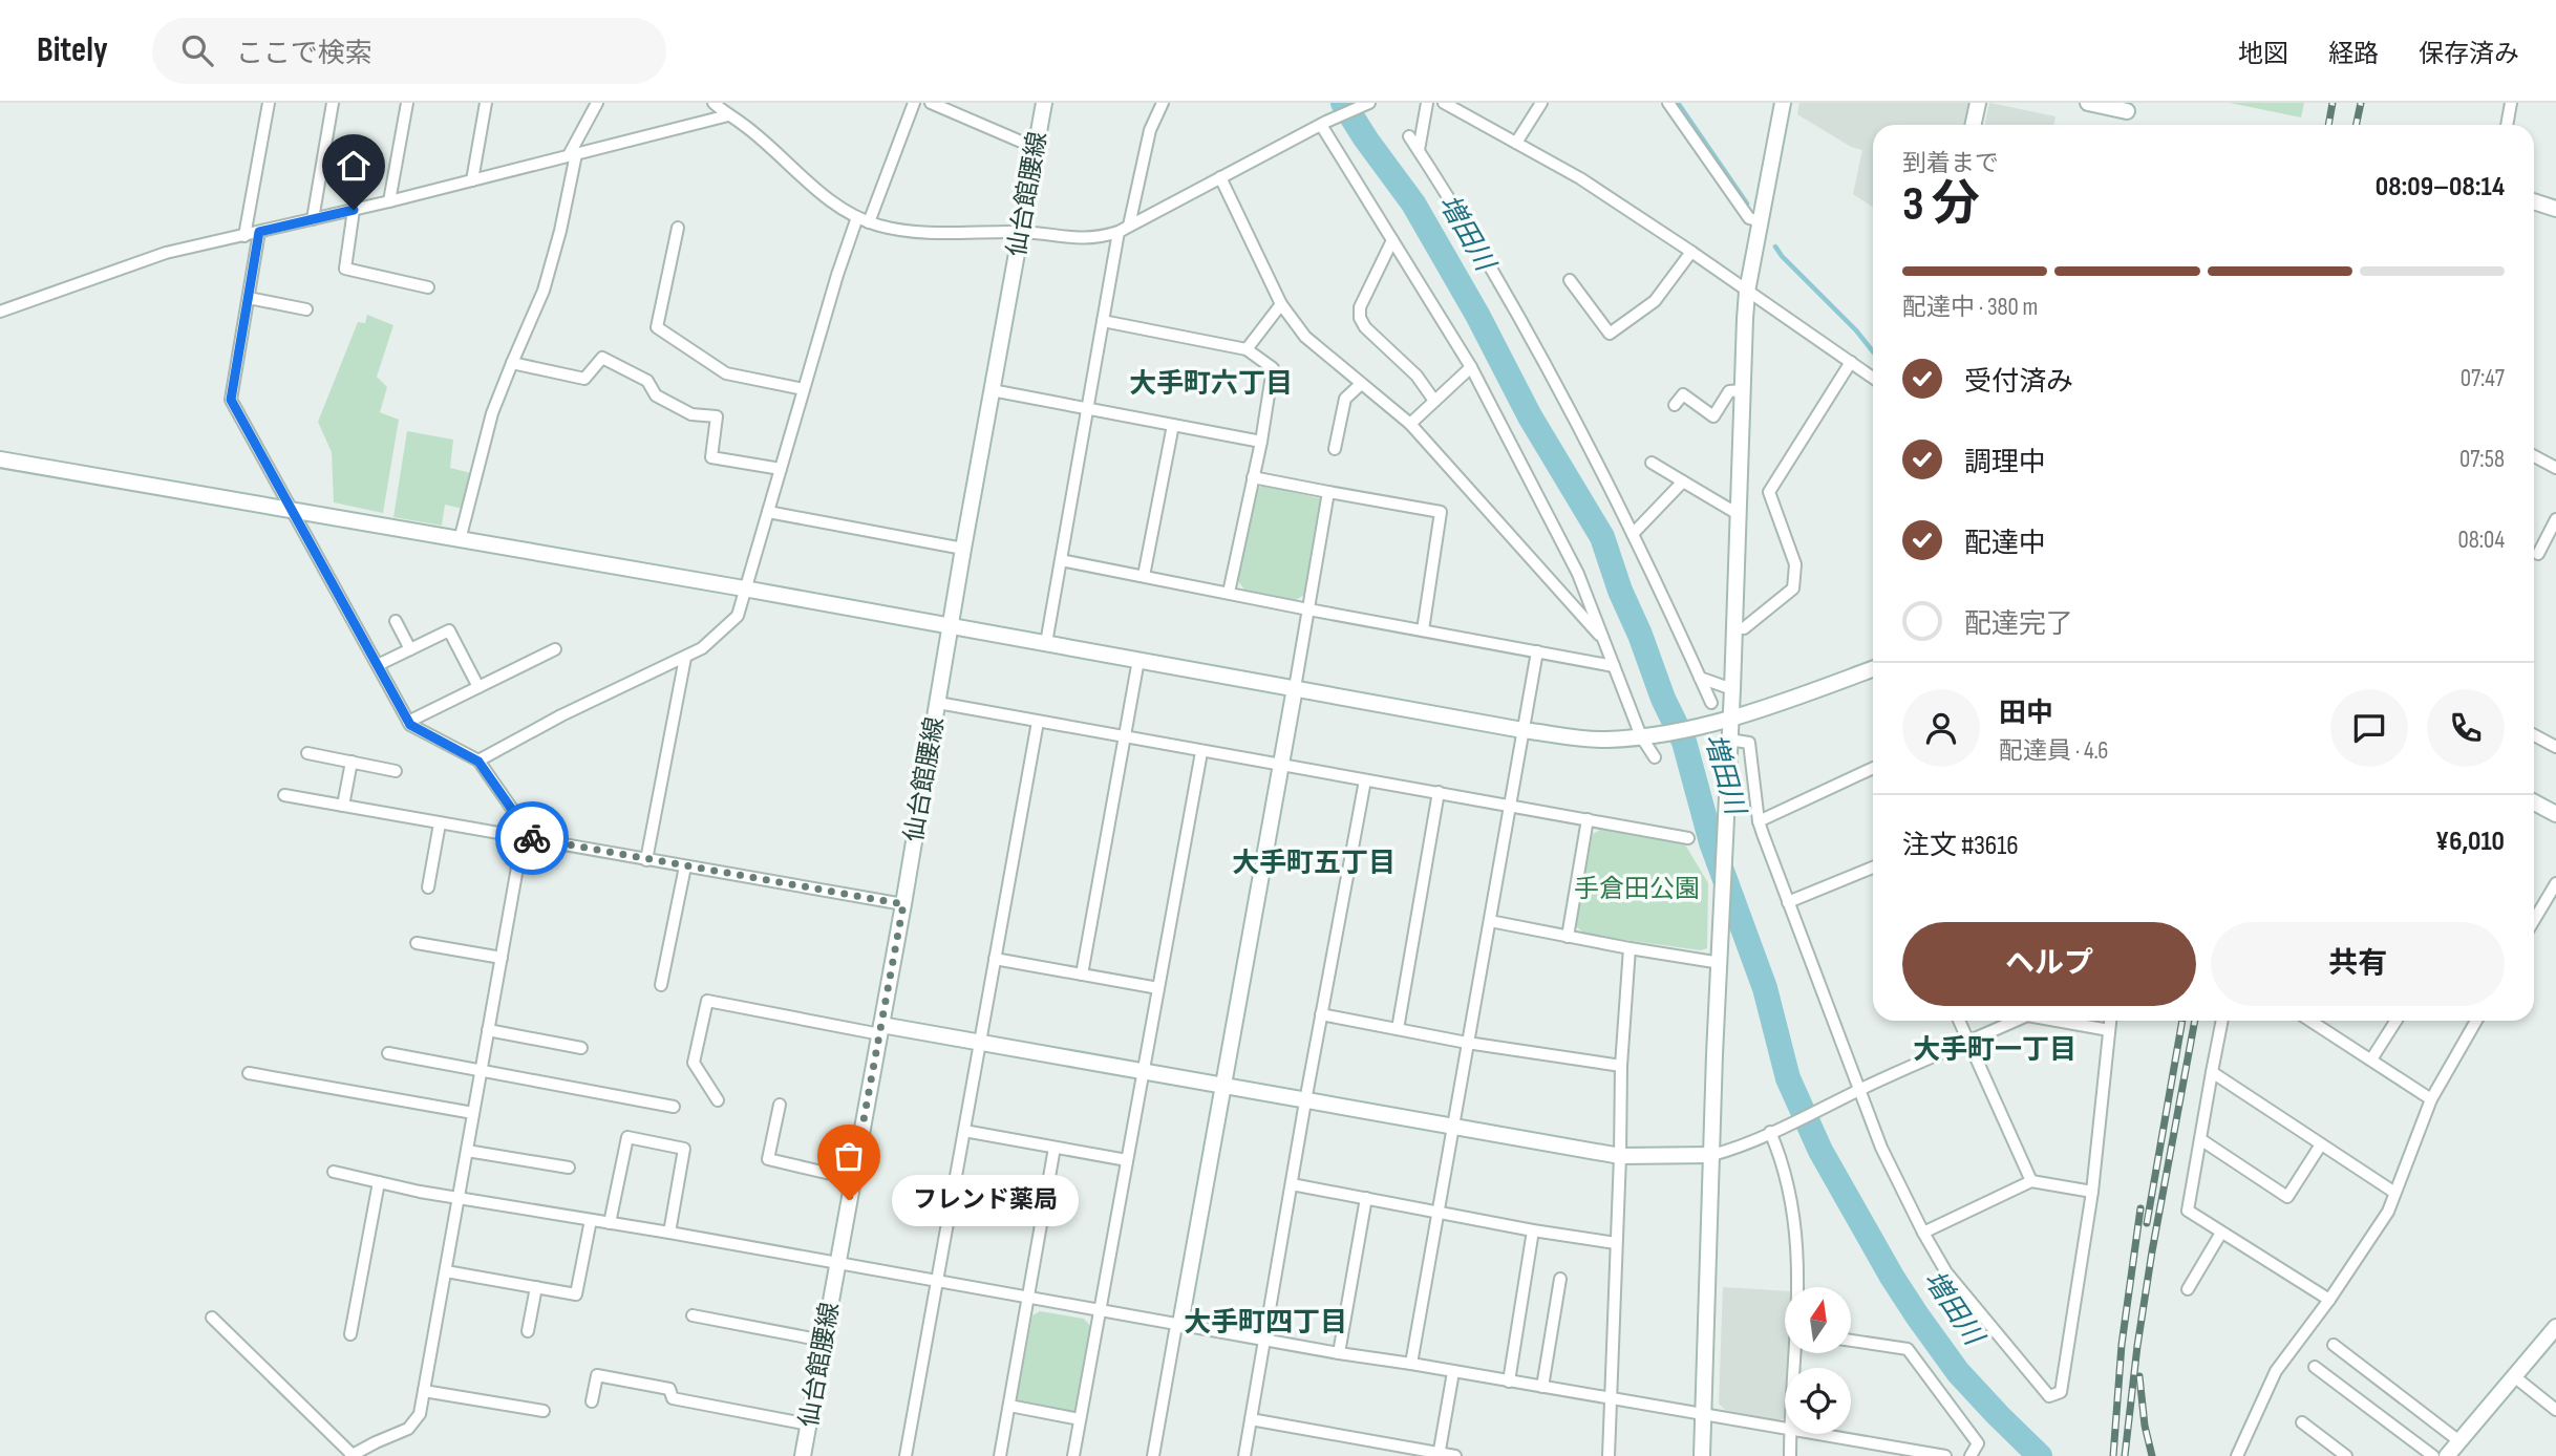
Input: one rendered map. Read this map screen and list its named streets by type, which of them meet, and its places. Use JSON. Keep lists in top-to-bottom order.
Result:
{
  "streets": {
    "street": ["仙台館腰線"]
  },
  "districts": [
    "大手町六丁目",
    "大手町五丁目",
    "大手町一丁目",
    "大手町四丁目"
  ],
  "water": ["増田川"],
  "parks": ["手倉田公園"],
  "places": ["フレンド薬局"],
  "north": "top",
  "page": {
    "header": "Bitely",
    "search": "ここで検索",
    "nav": ["地図", "経路", "保存済み"],
    "heading": ["3 分", "到着まで", "08:09–08:14"],
    "panel": [
      "田中",
      "配達員 · 4.6",
      "注文 #3616",
      "¥6,010"
    ],
    "bar": "配達中 · 380 m",
    "list": [
      ["受付済み", "07:47"],
      ["調理中", "07:58"],
      ["配達中", "08:04"],
      "配達完了"
    ],
    "buttons": ["ヘルプ", "共有"],
    "bubble": "フレンド薬局"
  }
}
